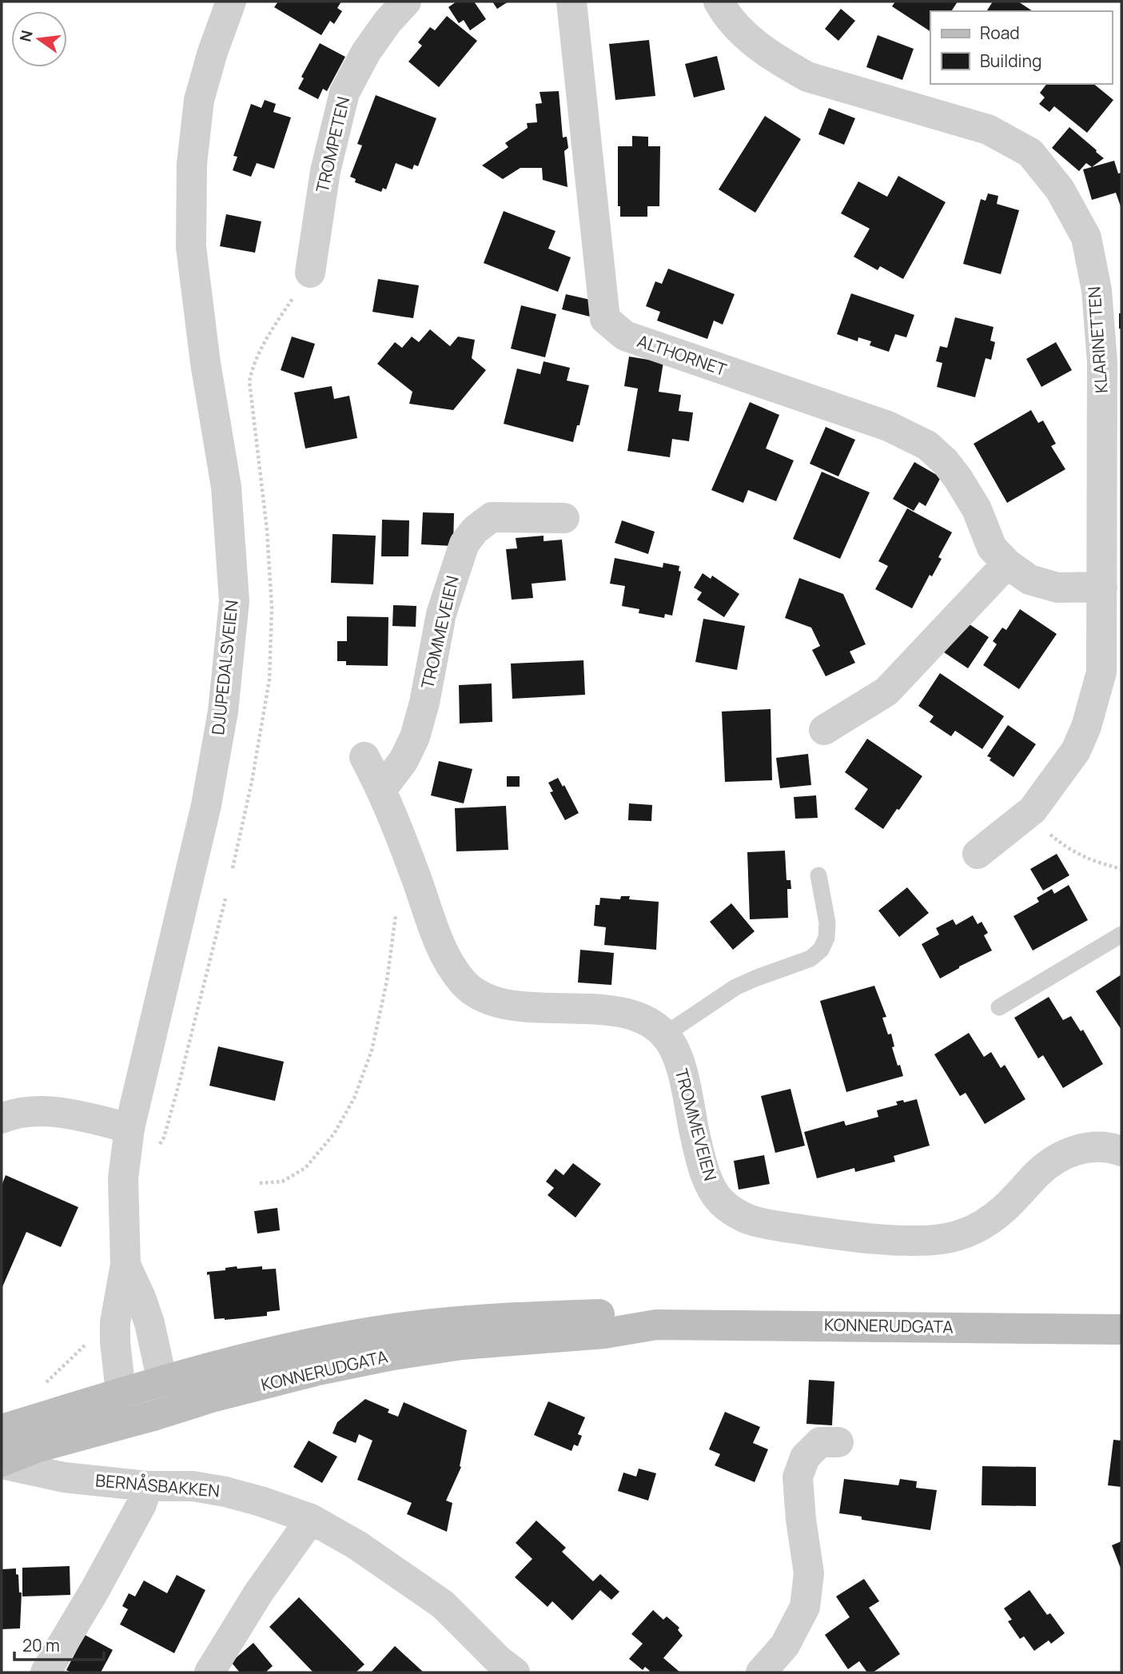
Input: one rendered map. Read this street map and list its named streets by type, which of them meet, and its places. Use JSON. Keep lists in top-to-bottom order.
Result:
{
  "streets": {
    "main road": ["KONNERUDGATA"],
    "street": [
      "TROMPETEN",
      "KLARINETTEN",
      "ALTHORNET",
      "TROMMEVEIEN",
      "DJUPEDALSVEIEN",
      "BERNÅSBAKKEN"
    ]
  },
  "crossings": [
    ["KLARINETTEN", "ALTHORNET"],
    ["DJUPEDALSVEIEN", "KONNERUDGATA"],
    ["KONNERUDGATA", "BERNÅSBAKKEN"]
  ],
  "legend": ["Road", "Building"],
  "scale_bar": "20 m",
  "north": "left"
}
